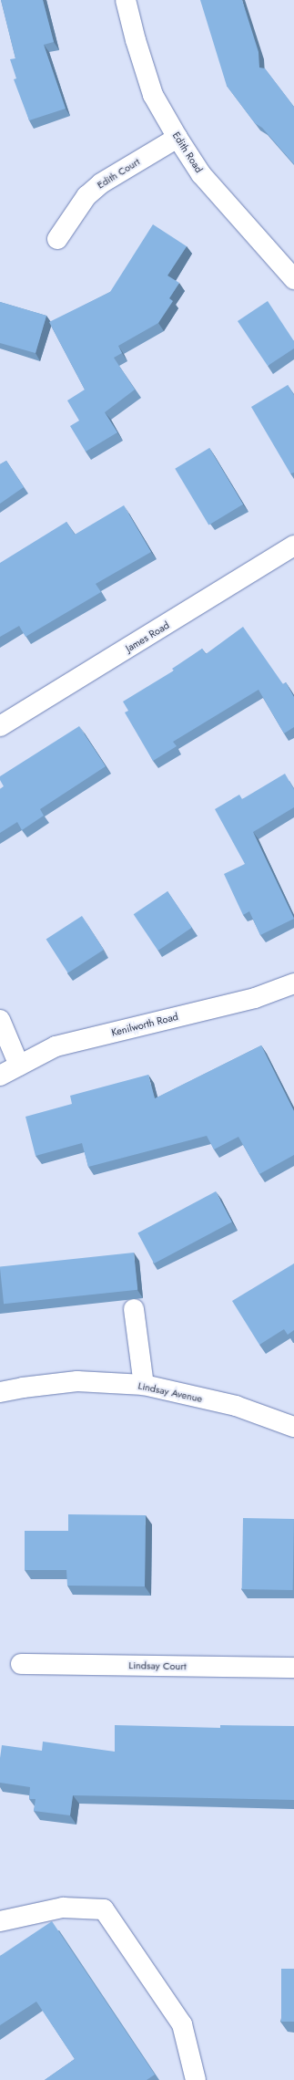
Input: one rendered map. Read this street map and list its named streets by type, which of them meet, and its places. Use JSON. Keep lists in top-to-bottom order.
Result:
{
  "streets": {
    "street": [
      "Edith Road",
      "Edith Court",
      "James Road",
      "Kenilworth Road",
      "Lindsay Avenue",
      "Lindsay Court"
    ]
  },
  "crossings": [
    ["Edith Road", "Edith Court"]
  ]
}
